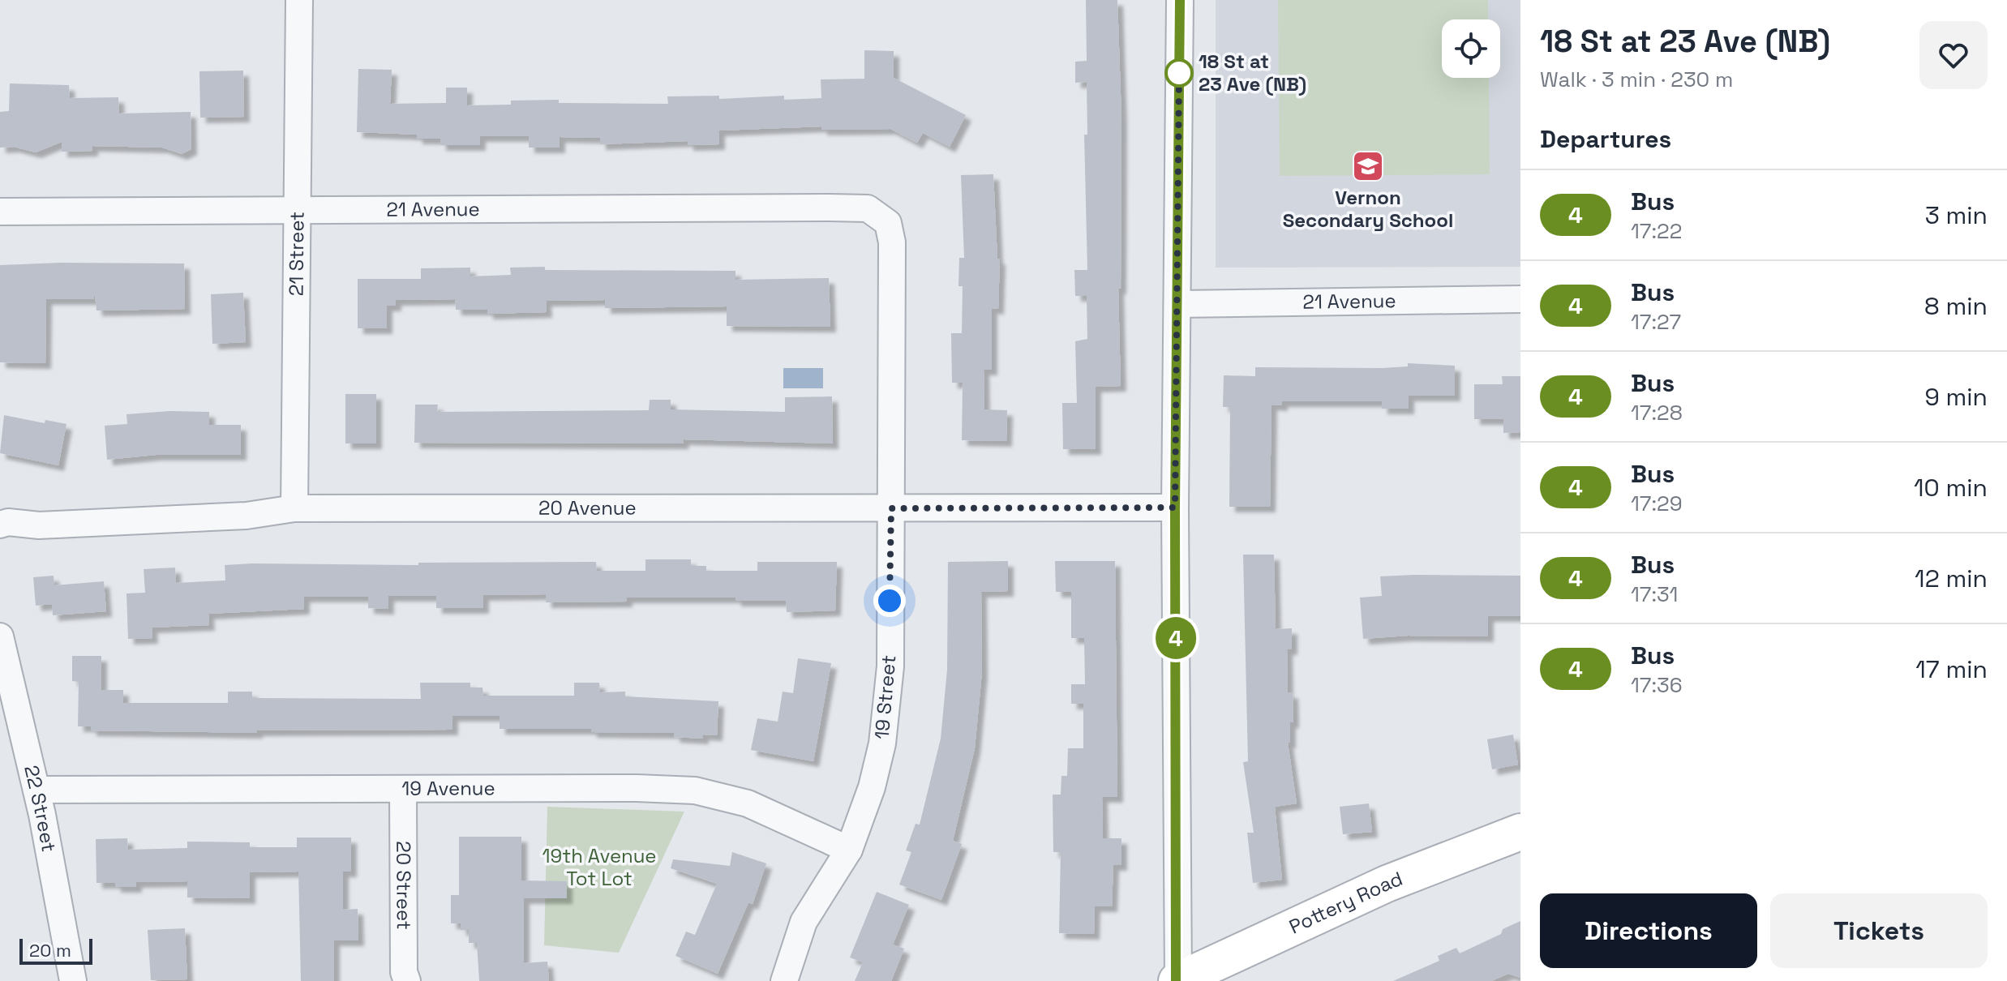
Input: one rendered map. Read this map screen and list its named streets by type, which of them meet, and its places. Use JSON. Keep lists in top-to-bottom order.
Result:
{
  "streets": {
    "street": [
      "21 Avenue",
      "21 Street",
      "20 Avenue",
      "19 Street",
      "19 Avenue",
      "22 Street",
      "20 Street",
      "Pottery Road"
    ]
  },
  "crossings": [
    ["21 Avenue", "21 Street"],
    ["21 Avenue", "19 Street"],
    ["21 Street", "20 Avenue"],
    ["20 Avenue", "19 Street"],
    ["19 Street", "19 Avenue"],
    ["19 Avenue", "22 Street"],
    ["19 Avenue", "20 Street"]
  ],
  "parks": ["19th Avenue Tot Lot"],
  "places": {
    "other": ["18 St at 23 Ave (NB)"],
    "school or university": ["Vernon Secondary School"]
  },
  "lines": ["bus line 4"],
  "scale_bar": "20 m",
  "page": {
    "on_map": "4",
    "heading": [
      ["18 St at 23 Ave (NB)", "Walk · 3 min · 230 m"],
      "Departures"
    ],
    "list": [
      {
        "mark": "4",
        "name": "Bus",
        "note": "17:22",
        "value": "3 min"
      },
      {
        "mark": "4",
        "name": "Bus",
        "note": "17:27",
        "value": "8 min"
      },
      {
        "mark": "4",
        "name": "Bus",
        "note": "17:28",
        "value": "9 min"
      },
      {
        "mark": "4",
        "name": "Bus",
        "note": "17:29",
        "value": "10 min"
      },
      {
        "mark": "4",
        "name": "Bus",
        "note": "17:31",
        "value": "12 min"
      },
      {
        "mark": "4",
        "name": "Bus",
        "note": "17:36",
        "value": "17 min"
      }
    ],
    "buttons": ["Directions", "Tickets"],
    "scale": "20 m"
  }
}
